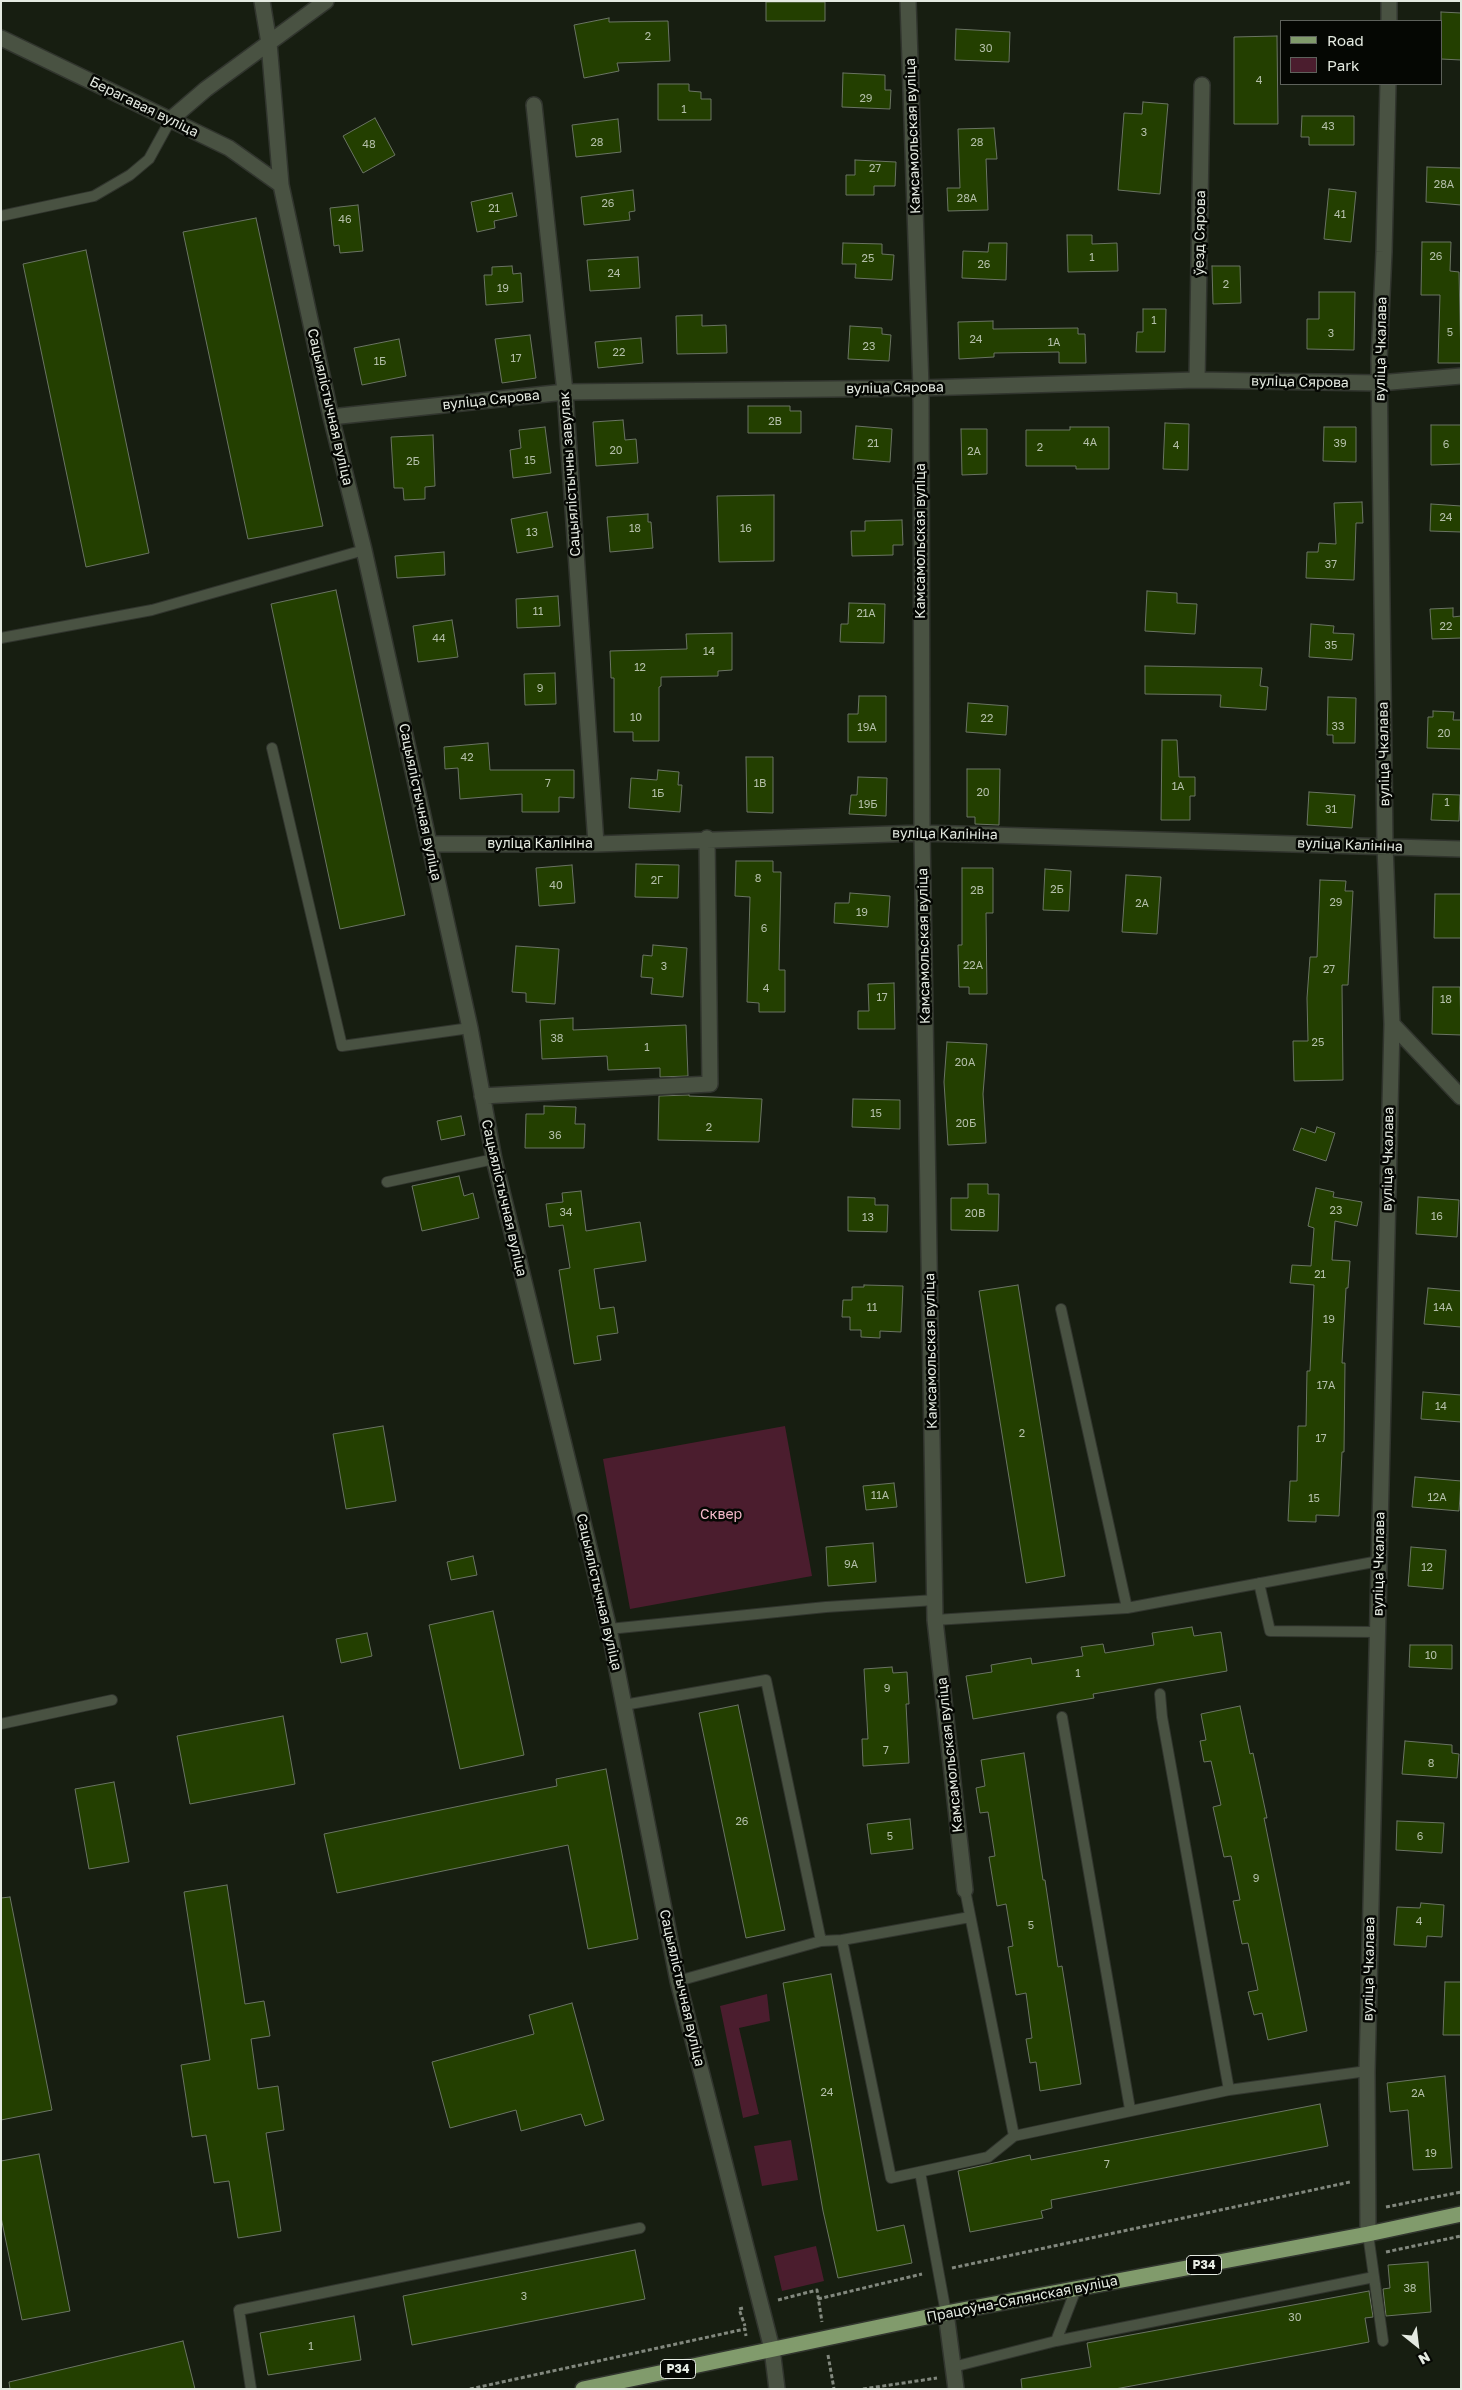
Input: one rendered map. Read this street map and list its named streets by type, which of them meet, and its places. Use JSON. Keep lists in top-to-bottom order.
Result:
{
  "streets": {
    "main road": ["Р34", "Працоўна-Сялянская вуліца"],
    "street": [
      "Берагавая вуліца",
      "Камсамольская вуліца",
      "ўезд Сярова",
      "вуліца Чкалава",
      "вуліца Сярова",
      "Сацыялістычная вуліца",
      "Сацыялістычны завулак",
      "вуліца Калініна"
    ]
  },
  "crossings": [
    ["Берагавая вуліца", "Сацыялістычная вуліца"],
    ["Камсамольская вуліца", "вуліца Сярова"],
    ["Камсамольская вуліца", "вуліца Калініна"],
    ["ўезд Сярова", "вуліца Сярова"],
    ["вуліца Чкалава", "вуліца Сярова"],
    ["вуліца Чкалава", "вуліца Калініна"],
    ["вуліца Чкалава", "Працоўна-Сялянская вуліца"],
    ["вуліца Сярова", "Сацыялістычная вуліца"],
    ["вуліца Сярова", "Сацыялістычны завулак"],
    ["Сацыялістычная вуліца", "вуліца Калініна"],
    ["Сацыялістычная вуліца", "Працоўна-Сялянская вуліца"],
    ["Сацыялістычны завулак", "вуліца Калініна"]
  ],
  "parks": ["Сквер"],
  "house_numbers": [
    "2",
    "30",
    "4",
    "29",
    "1",
    "43",
    "3",
    "28",
    "28",
    "48",
    "27",
    "28А",
    "28А",
    "26",
    "21",
    "41",
    "46",
    "26",
    "1",
    "25",
    "26",
    "24",
    "2",
    "19",
    "1",
    "5",
    "3",
    "24",
    "1А",
    "23",
    "22",
    "17",
    "1Б",
    "2В",
    "4А",
    "21",
    "39",
    "6",
    "4",
    "2",
    "20",
    "2А",
    "15",
    "2Б",
    "24",
    "18",
    "16",
    "13",
    "37",
    "11",
    "21А",
    "22",
    "44",
    "35",
    "14",
    "12",
    "9",
    "10",
    "22",
    "33",
    "19А",
    "20",
    "42",
    "7",
    "1В",
    "1А",
    "20",
    "1Б",
    "1",
    "19Б",
    "31",
    "8",
    "2Г",
    "40",
    "2Б",
    "2В",
    "29",
    "2А",
    "19",
    "6",
    "22А",
    "3",
    "27",
    "4",
    "17",
    "18",
    "38",
    "25",
    "1",
    "20А",
    "15",
    "20Б",
    "2",
    "36",
    "23",
    "34",
    "20В",
    "16",
    "13",
    "21",
    "11",
    "14А",
    "19",
    "17А",
    "14",
    "2",
    "17",
    "11А",
    "12А",
    "15",
    "9А",
    "12",
    "10",
    "1",
    "9",
    "7",
    "8",
    "26",
    "5",
    "6",
    "9",
    "4",
    "5",
    "24",
    "2А",
    "19",
    "7",
    "38",
    "3",
    "30",
    "1"
  ],
  "legend": ["Road", "Park"],
  "north": "bottom right"
}
